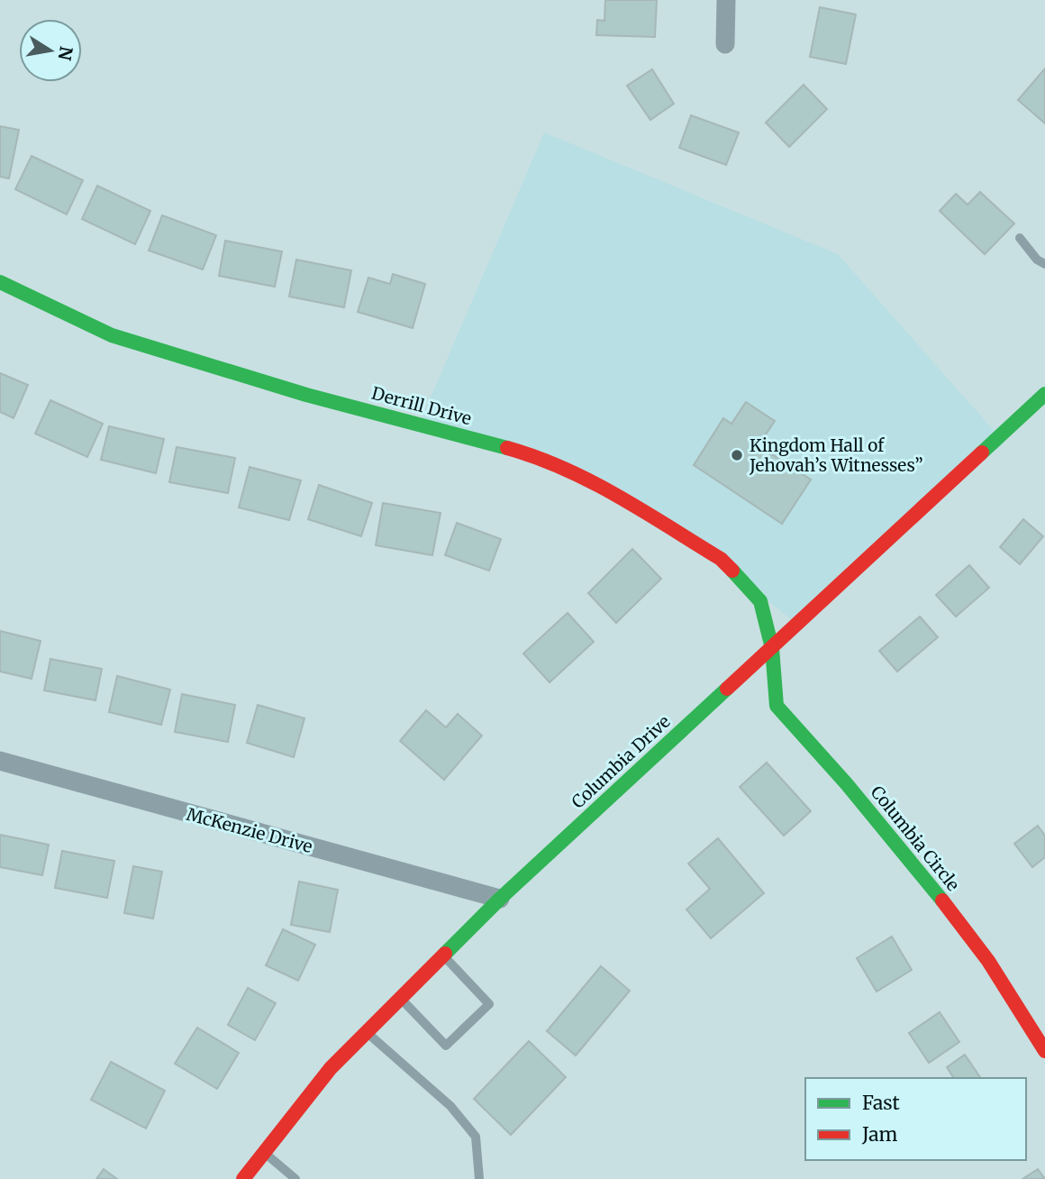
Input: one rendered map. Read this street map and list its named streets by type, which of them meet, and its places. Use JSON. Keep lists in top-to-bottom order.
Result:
{
  "streets": {
    "street": [
      "Derrill Drive",
      "Columbia Drive",
      "McKenzie Drive",
      "Columbia Circle"
    ]
  },
  "crossings": [
    ["Derrill Drive", "Columbia Drive"],
    ["Derrill Drive", "Columbia Circle"],
    ["Columbia Drive", "McKenzie Drive"],
    ["Columbia Drive", "Columbia Circle"]
  ],
  "places": ["Kingdom Hall of Jehovah’s Witnesses”"],
  "legend": ["Fast", "Jam"],
  "north": "right"
}
